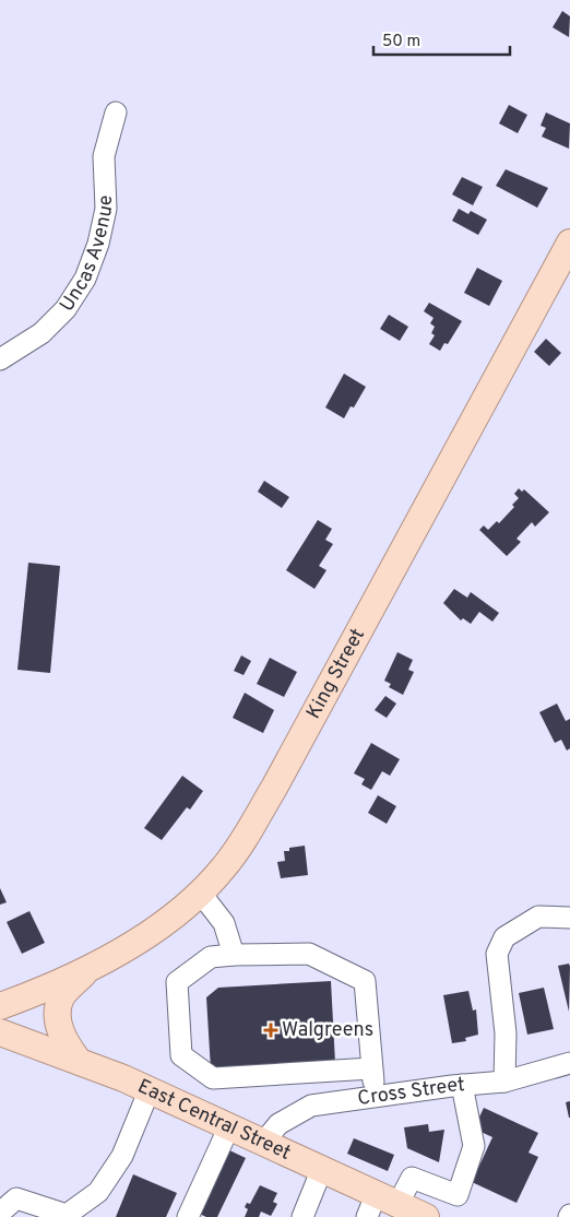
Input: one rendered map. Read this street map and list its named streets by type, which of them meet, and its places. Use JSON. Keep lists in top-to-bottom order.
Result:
{
  "streets": {
    "main road": ["King Street", "East Central Street"],
    "street": ["Uncas Avenue", "Cross Street"]
  },
  "crossings": [
    ["Cross Street", "East Central Street"]
  ],
  "places": {
    "health": ["Walgreens"]
  },
  "scale_bar": "50 m"
}
